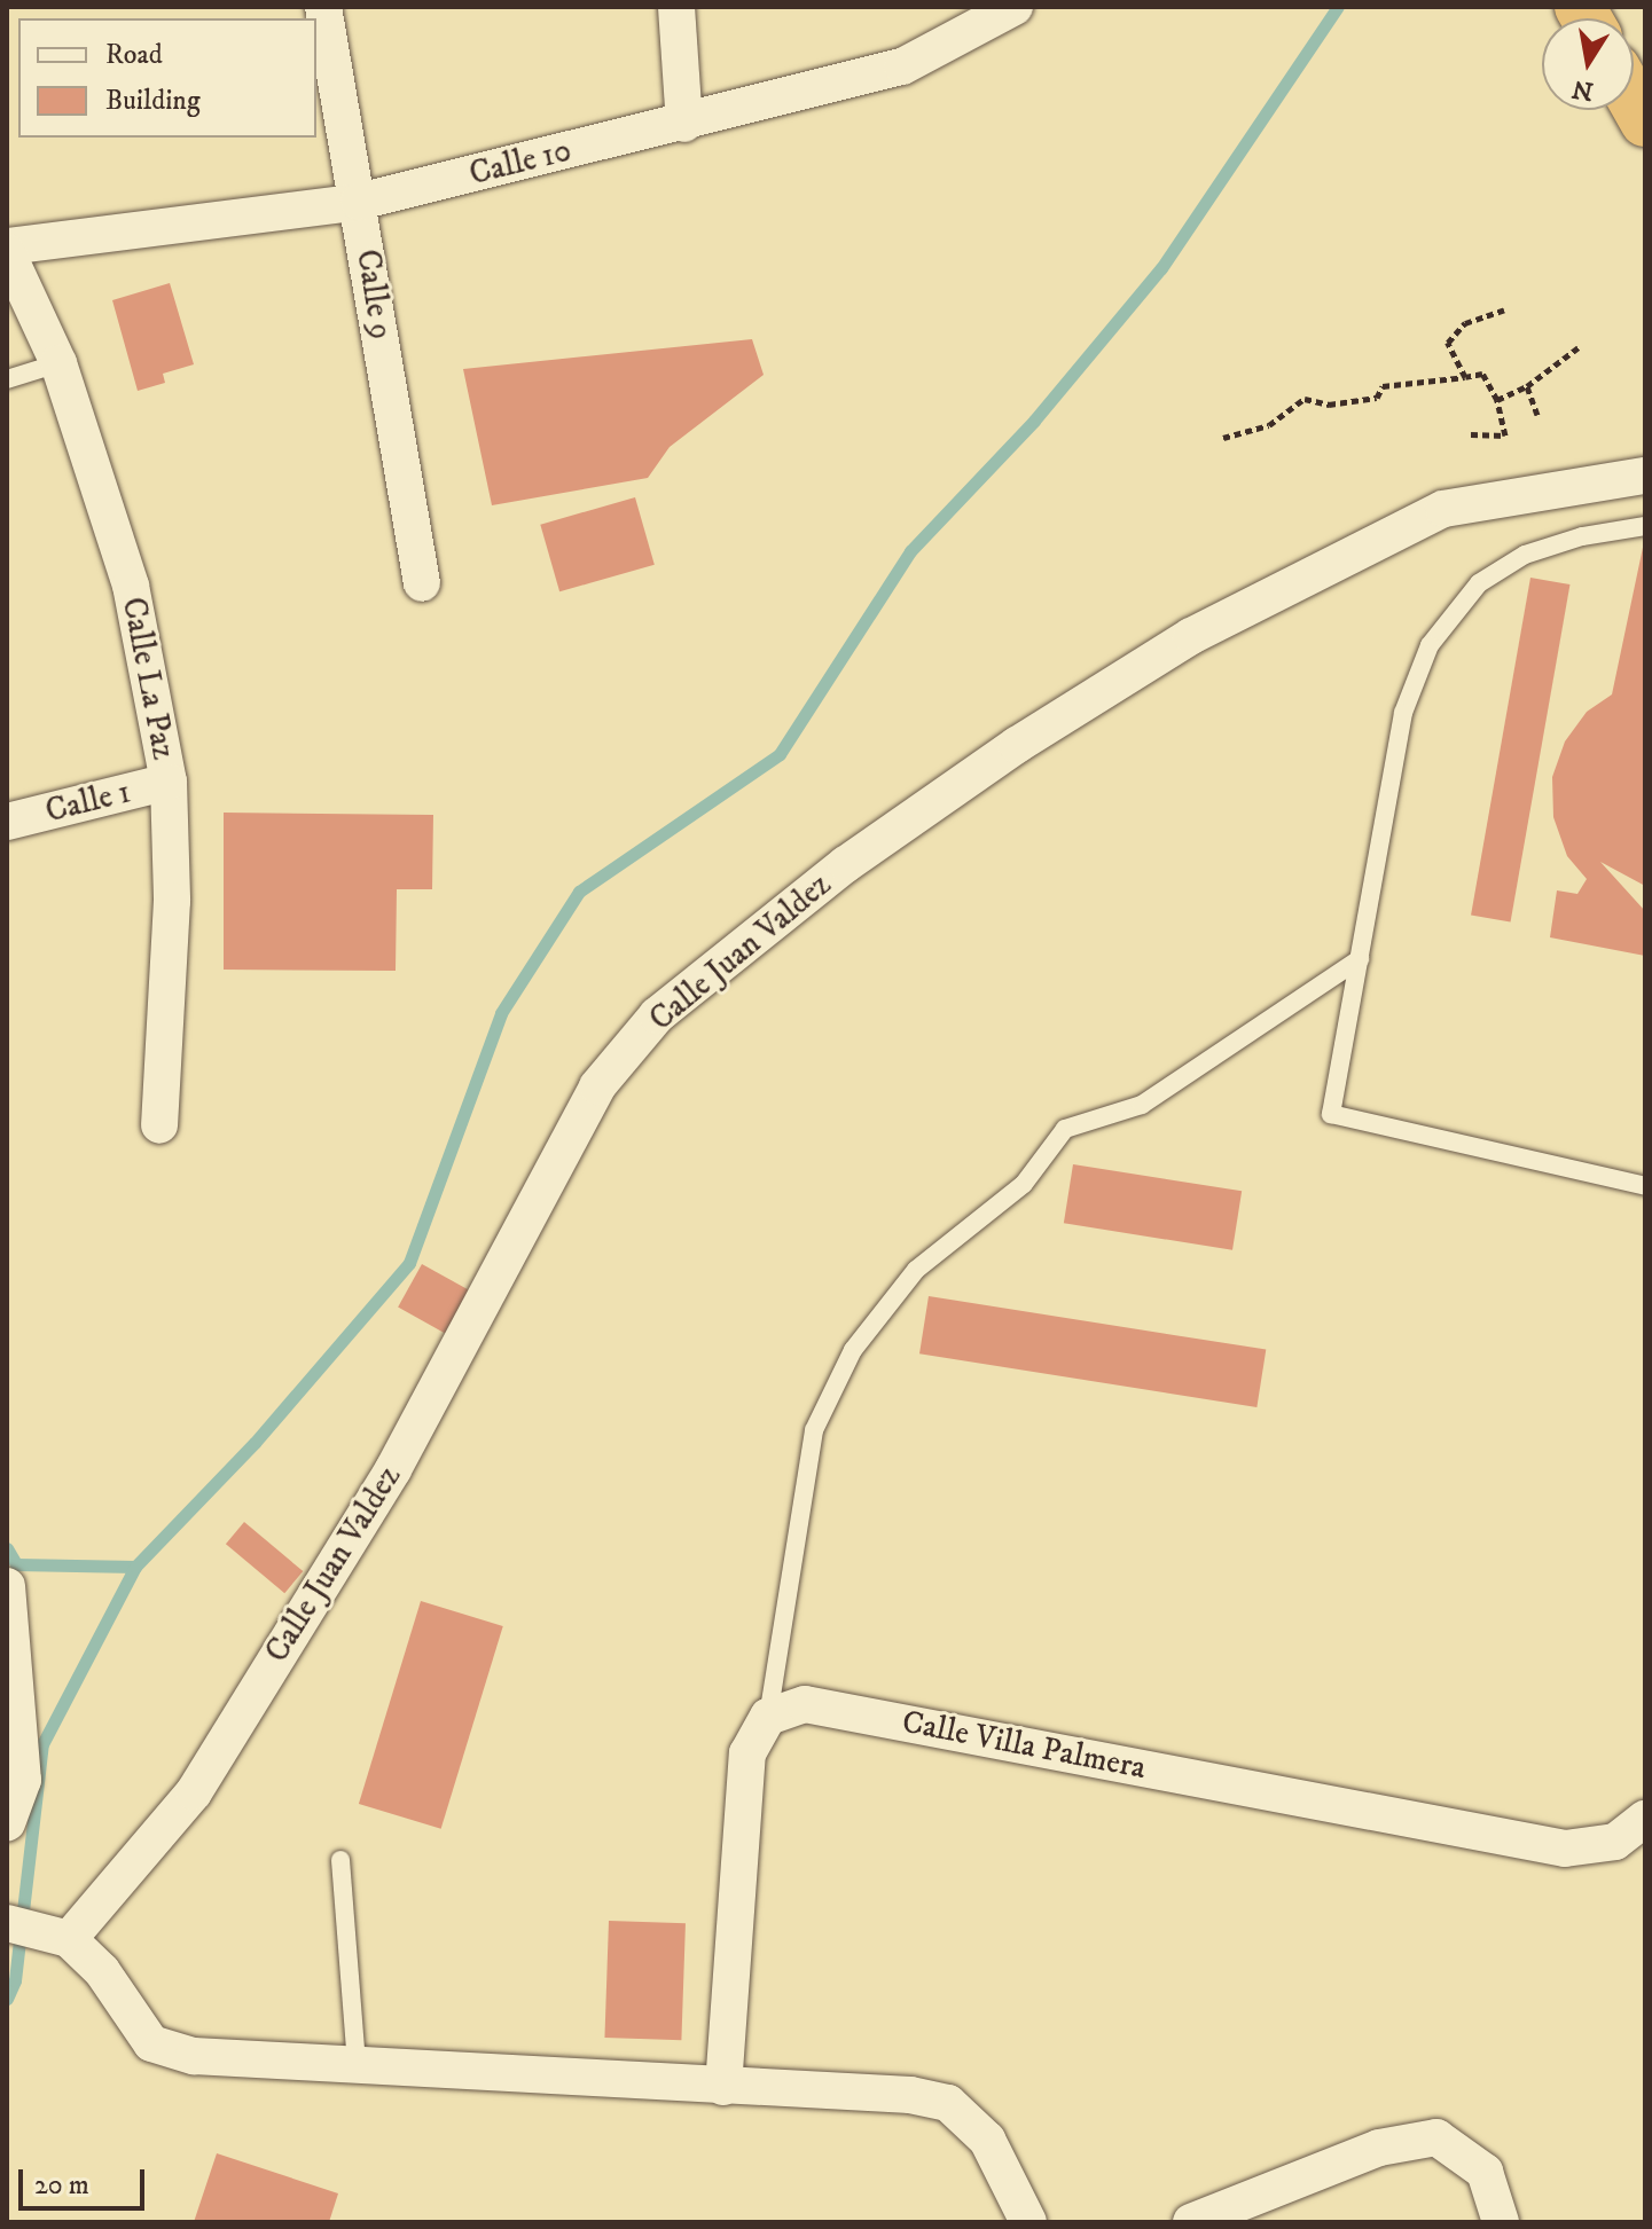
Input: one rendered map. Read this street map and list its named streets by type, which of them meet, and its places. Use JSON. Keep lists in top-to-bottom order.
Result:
{
  "streets": {
    "street": [
      "Calle 10",
      "Calle 9",
      "Calle La Paz",
      "Calle 1",
      "Calle Juan Valdez",
      "Calle Villa Palmera"
    ]
  },
  "crossings": [
    ["Calle 10", "Calle 9"],
    ["Calle 10", "Calle La Paz"],
    ["Calle La Paz", "Calle 1"]
  ],
  "legend": ["Road", "Building"],
  "scale_bar": "20 m",
  "north": "bottom"
}
